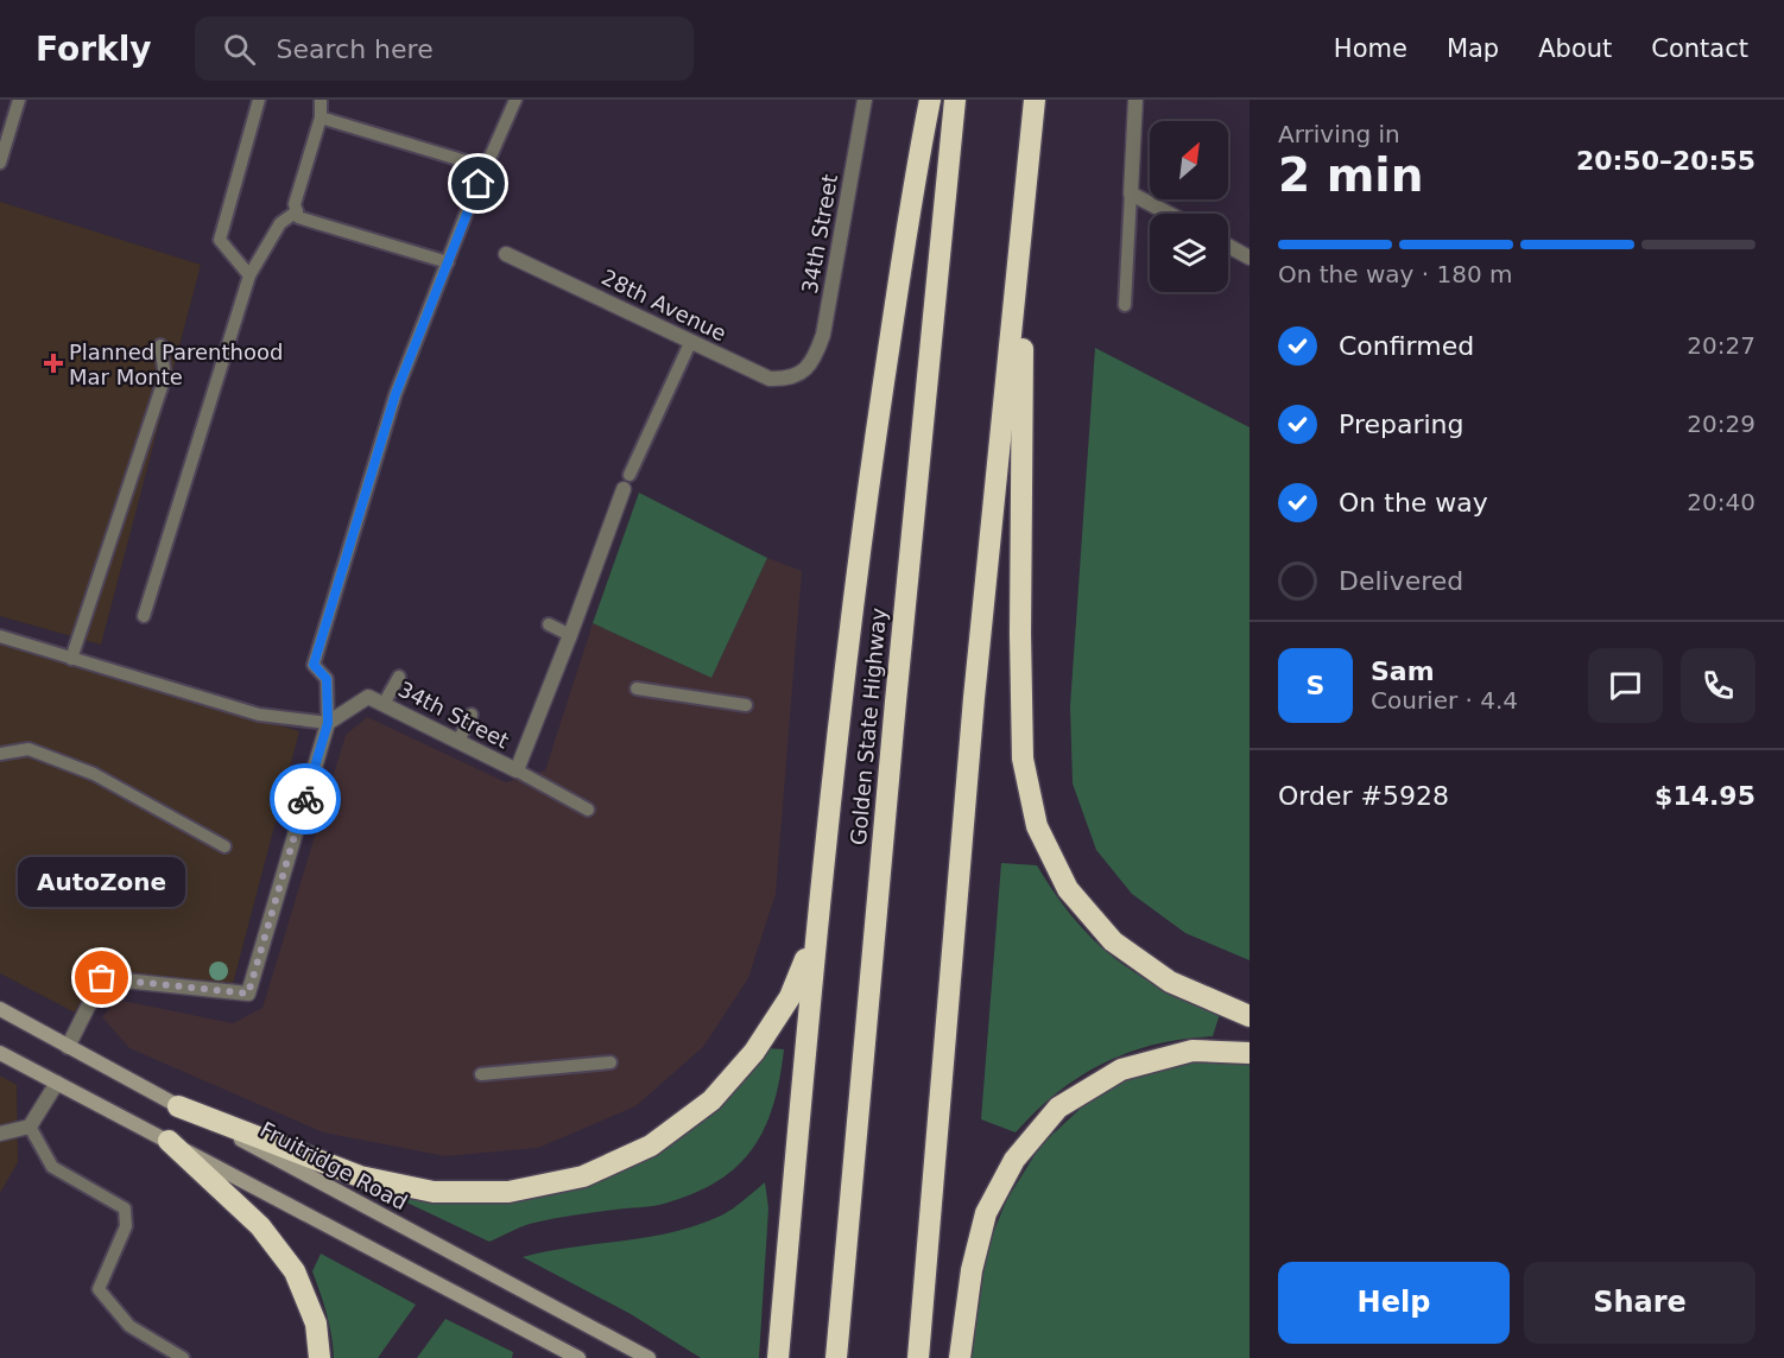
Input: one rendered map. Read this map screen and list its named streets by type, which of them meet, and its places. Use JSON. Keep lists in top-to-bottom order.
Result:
{
  "streets": {
    "highway": ["Golden State Highway"],
    "main road": ["Fruitridge Road"],
    "street": ["34th Street", "28th Avenue"]
  },
  "crossings": [
    ["34th Street", "28th Avenue"]
  ],
  "places": {
    "health": ["Planned Parenthood Mar Monte"],
    "other": ["AutoZone"]
  },
  "north": "top right",
  "page": {
    "header": "Forkly",
    "search": "Search here",
    "nav": [
      "Home",
      "Map",
      "About",
      "Contact"
    ],
    "heading": ["2 min", "Arriving in", "20:50–20:55"],
    "panel": [
      "Sam",
      "Courier · 4.4",
      "Order #5928",
      "$14.95"
    ],
    "bar": "On the way · 180 m",
    "list": [
      ["Confirmed", "20:27"],
      ["Preparing", "20:29"],
      ["On the way", "20:40"],
      "Delivered"
    ],
    "round": "S",
    "bubble": "AutoZone",
    "buttons": ["Help", "Share"]
  }
}
